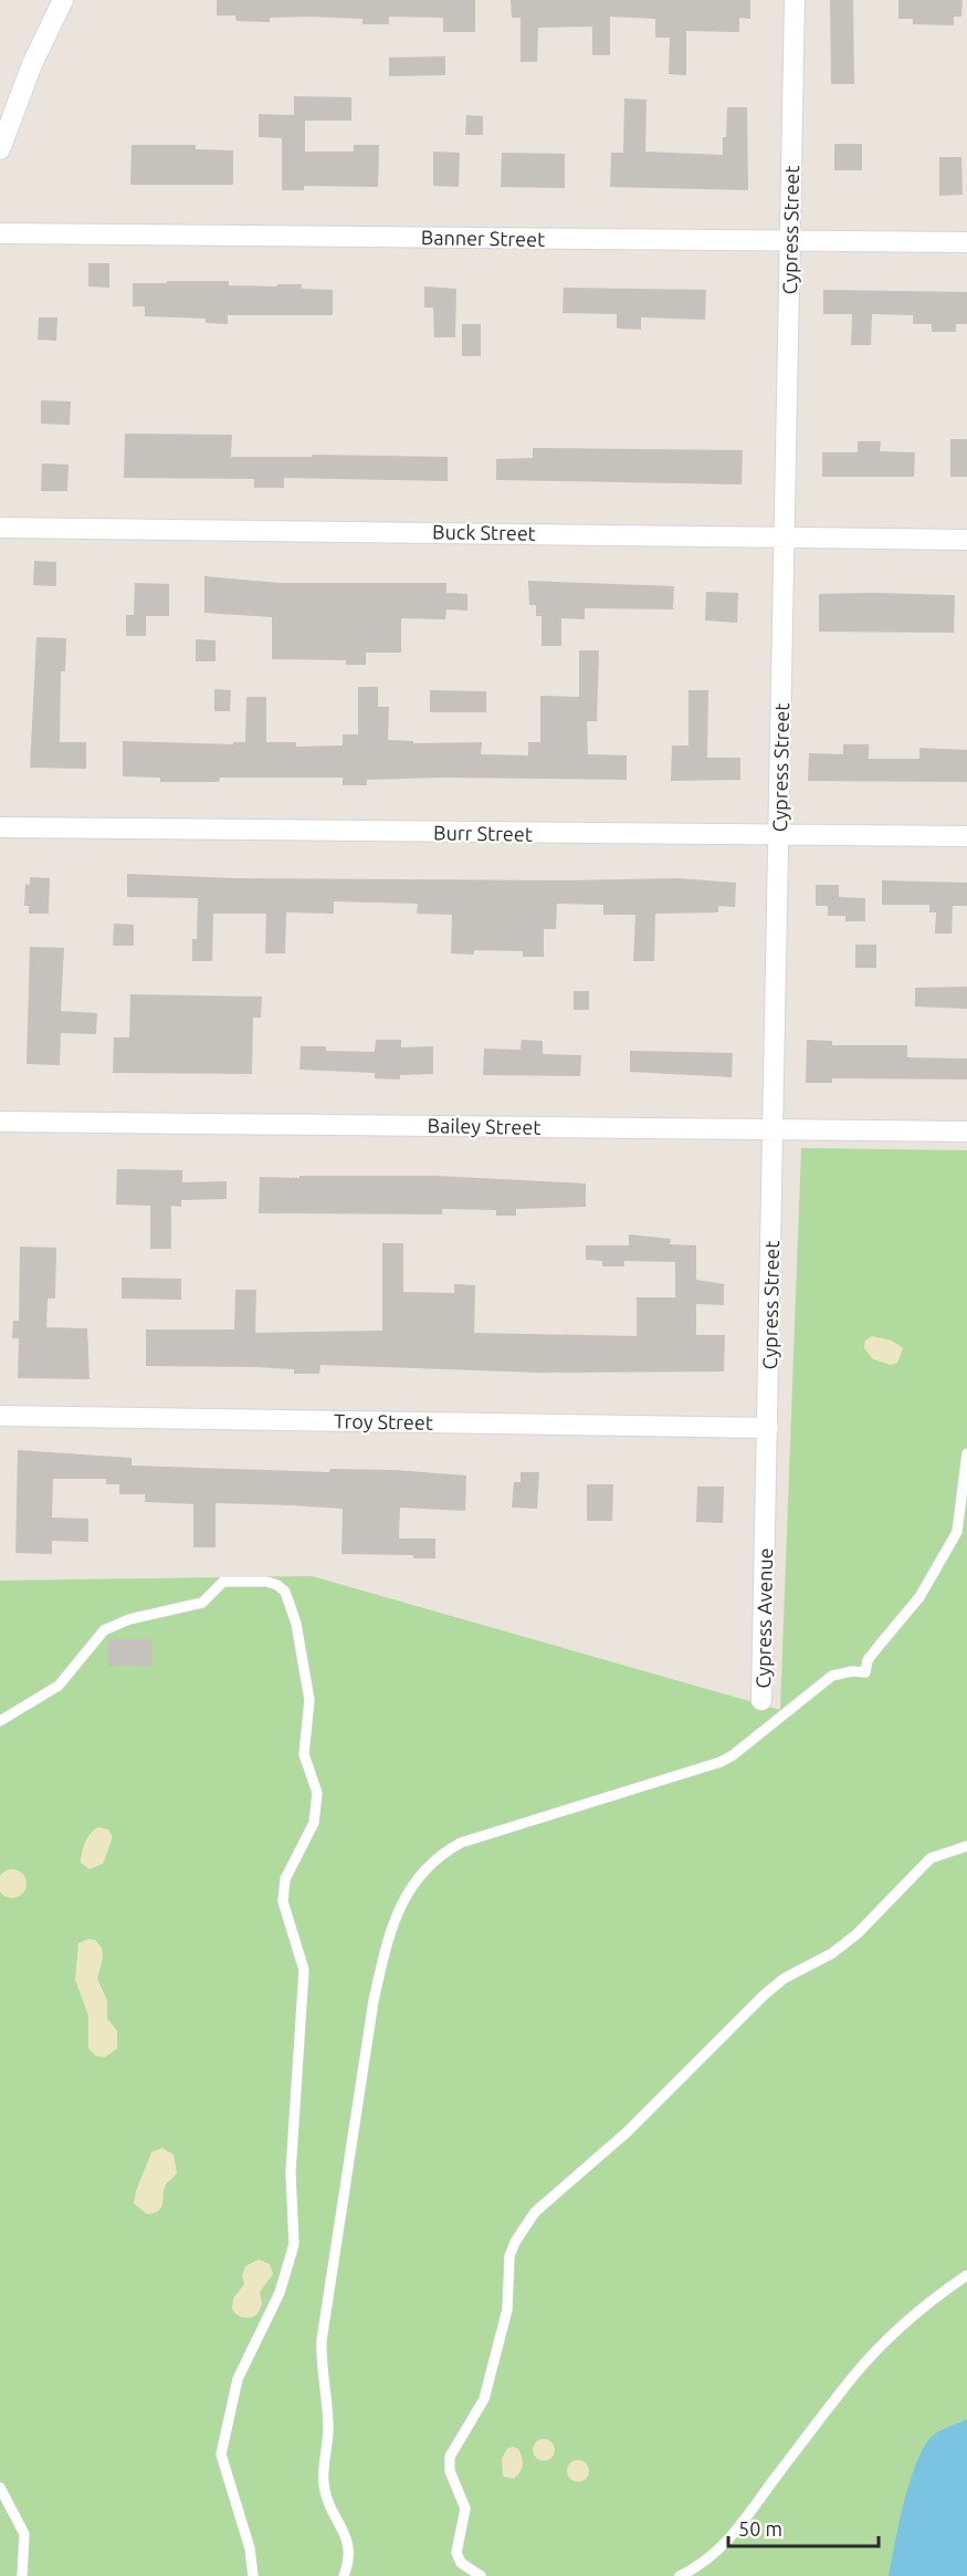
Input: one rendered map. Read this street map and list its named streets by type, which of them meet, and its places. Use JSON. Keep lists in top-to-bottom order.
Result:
{
  "streets": {
    "street": [
      "Cypress Street",
      "Banner Street",
      "Buck Street",
      "Burr Street",
      "Bailey Street",
      "Troy Street",
      "Cypress Avenue"
    ]
  },
  "crossings": [
    ["Cypress Street", "Banner Street"],
    ["Cypress Street", "Buck Street"],
    ["Cypress Street", "Burr Street"],
    ["Cypress Street", "Bailey Street"],
    ["Cypress Street", "Troy Street"],
    ["Cypress Street", "Cypress Avenue"]
  ],
  "scale_bar": "50 m"
}
